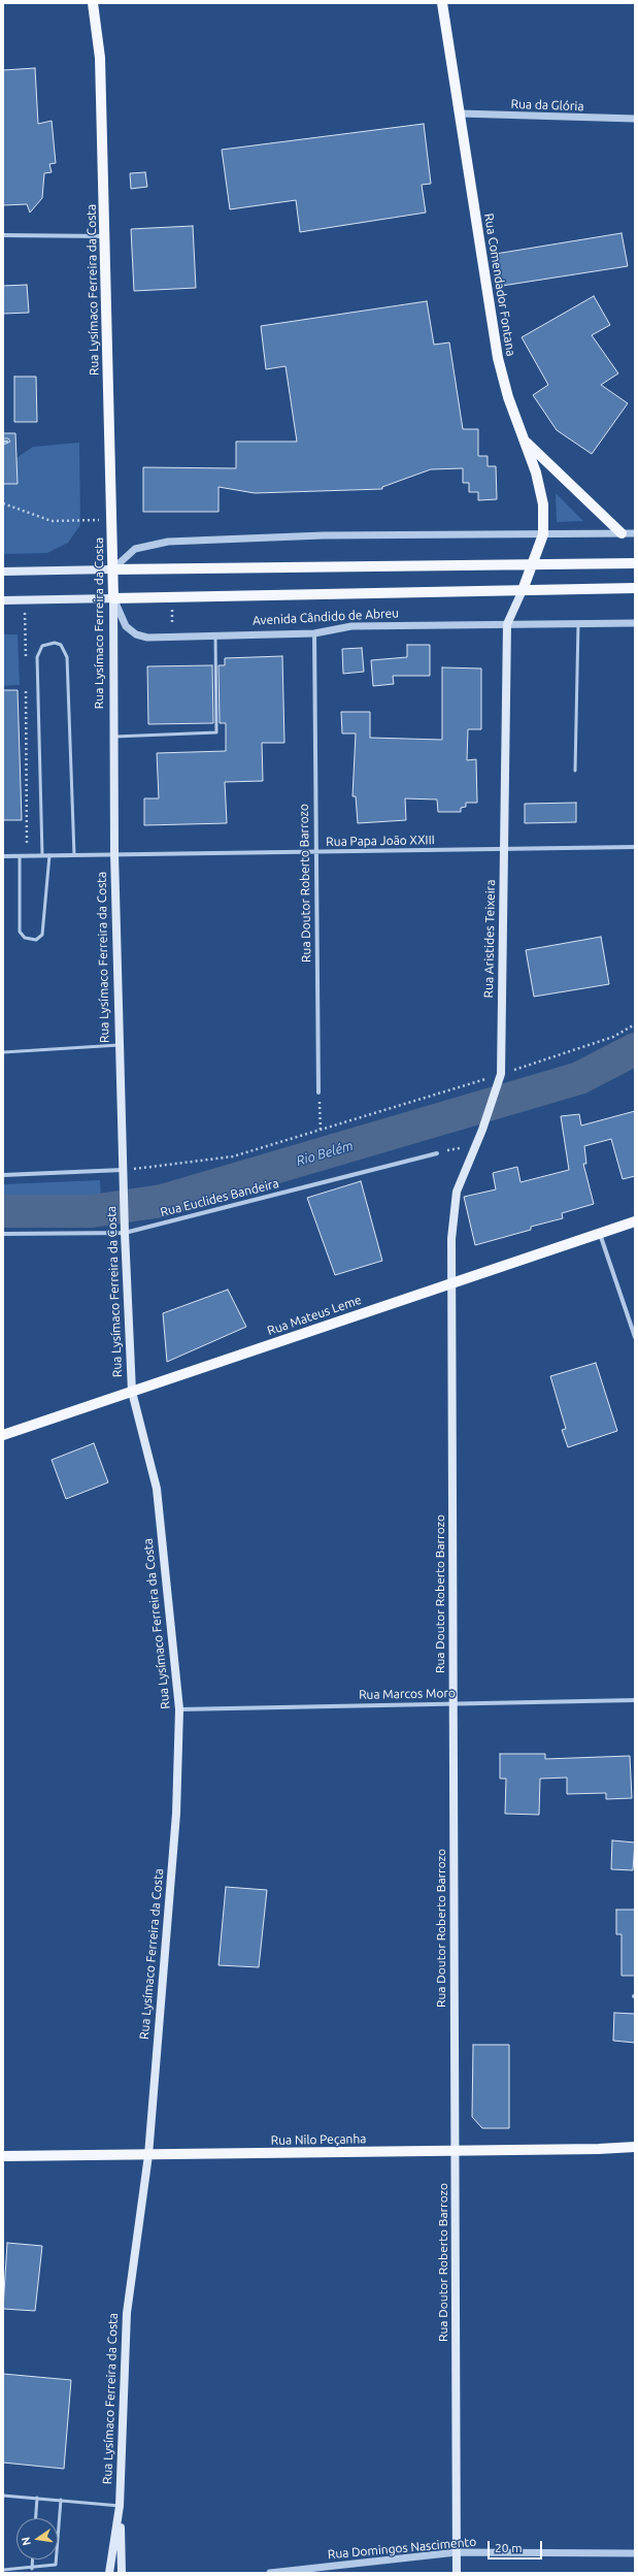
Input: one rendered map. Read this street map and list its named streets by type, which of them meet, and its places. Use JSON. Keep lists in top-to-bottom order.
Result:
{
  "streets": {
    "main road": [
      "Rua Comendador Fontana",
      "Rua Lysímaco Ferreira da Costa",
      "Avenida Cândido de Abreu",
      "Rua Doutor Roberto Barrozo",
      "Rua Aristides Teixeira",
      "Rua Mateus Leme",
      "Rua Nilo Peçanha"
    ],
    "street": [
      "Rua da Glória",
      "Rua Papa João XXIII",
      "Rua Euclides Bandeira",
      "Rua Marcos Moro",
      "Rua Domingos Nascimento"
    ]
  },
  "crossings": [
    ["Rua da Glória", "Rua Comendador Fontana"],
    ["Rua Comendador Fontana", "Avenida Cândido de Abreu"],
    ["Rua Comendador Fontana", "Rua Aristides Teixeira"],
    ["Rua Lysímaco Ferreira da Costa", "Avenida Cândido de Abreu"],
    ["Rua Lysímaco Ferreira da Costa", "Rua Papa João XXIII"],
    ["Rua Lysímaco Ferreira da Costa", "Rua Euclides Bandeira"],
    ["Rua Lysímaco Ferreira da Costa", "Rua Mateus Leme"],
    ["Rua Lysímaco Ferreira da Costa", "Rua Marcos Moro"],
    ["Rua Lysímaco Ferreira da Costa", "Rua Nilo Peçanha"],
    ["Avenida Cândido de Abreu", "Rua Doutor Roberto Barrozo"],
    ["Avenida Cândido de Abreu", "Rua Aristides Teixeira"],
    ["Rua Papa João XXIII", "Rua Doutor Roberto Barrozo"],
    ["Rua Papa João XXIII", "Rua Aristides Teixeira"],
    ["Rua Doutor Roberto Barrozo", "Rua Aristides Teixeira"],
    ["Rua Doutor Roberto Barrozo", "Rua Mateus Leme"],
    ["Rua Doutor Roberto Barrozo", "Rua Marcos Moro"],
    ["Rua Doutor Roberto Barrozo", "Rua Nilo Peçanha"],
    ["Rua Doutor Roberto Barrozo", "Rua Domingos Nascimento"],
    ["Rua Aristides Teixeira", "Rua Mateus Leme"]
  ],
  "water": ["Rio Belém"],
  "scale_bar": "20 m",
  "north": "left"
}
